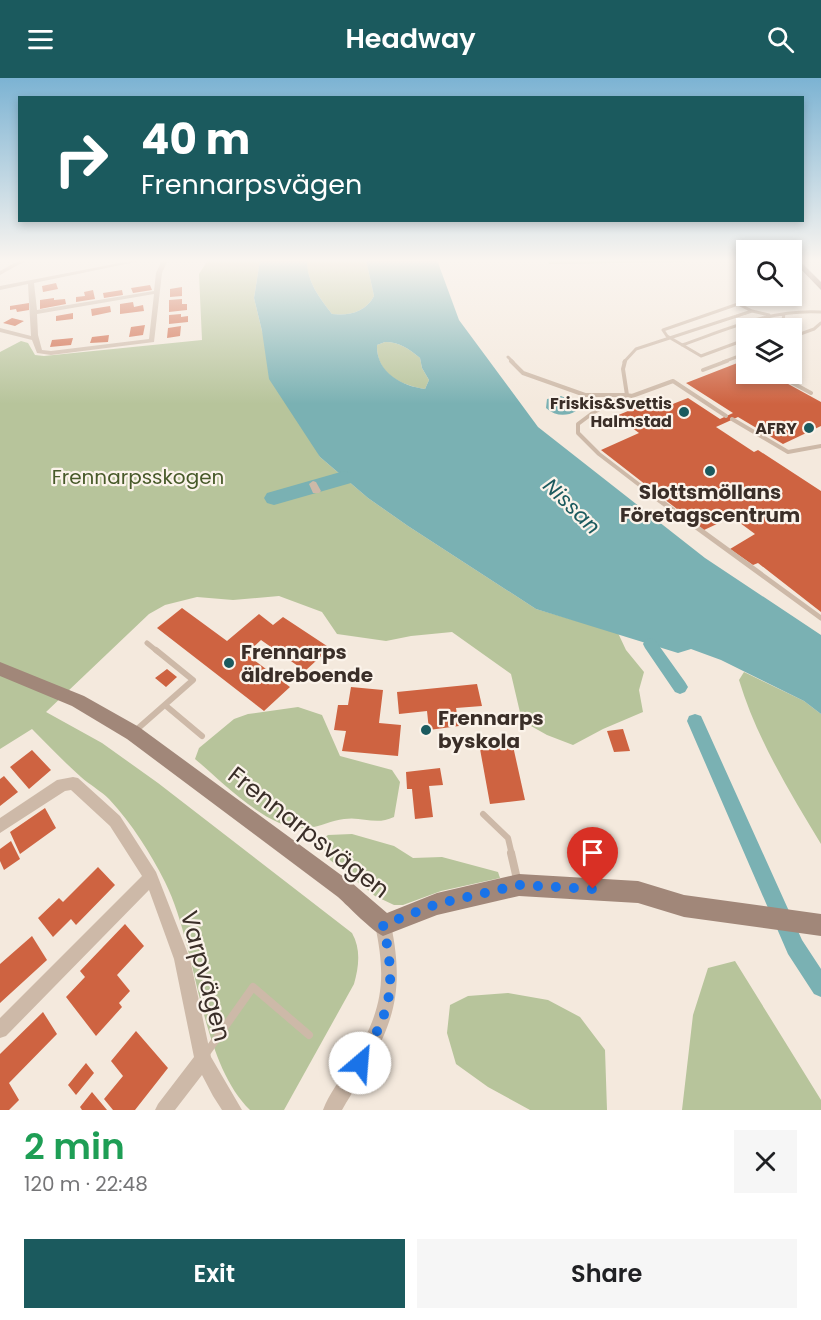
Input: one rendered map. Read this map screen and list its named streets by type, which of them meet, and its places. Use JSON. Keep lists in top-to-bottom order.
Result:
{
  "streets": {
    "street": ["Frennarpsvägen", "Varpvägen"]
  },
  "water": ["Nissan"],
  "parks": ["Frennarpsskogen"],
  "places": [
    "Friskis&Svettis Halmstad",
    "AFRY",
    "Slottsmöllans Företagscentrum",
    "Frennarps äldreboende",
    "Frennarps byskola"
  ],
  "page": {
    "header": "Headway",
    "turn": ["40 m", "Frennarpsvägen"],
    "heading": ["2 min", "120 m · 22:48"],
    "buttons": ["Exit", "Share"]
  }
}
